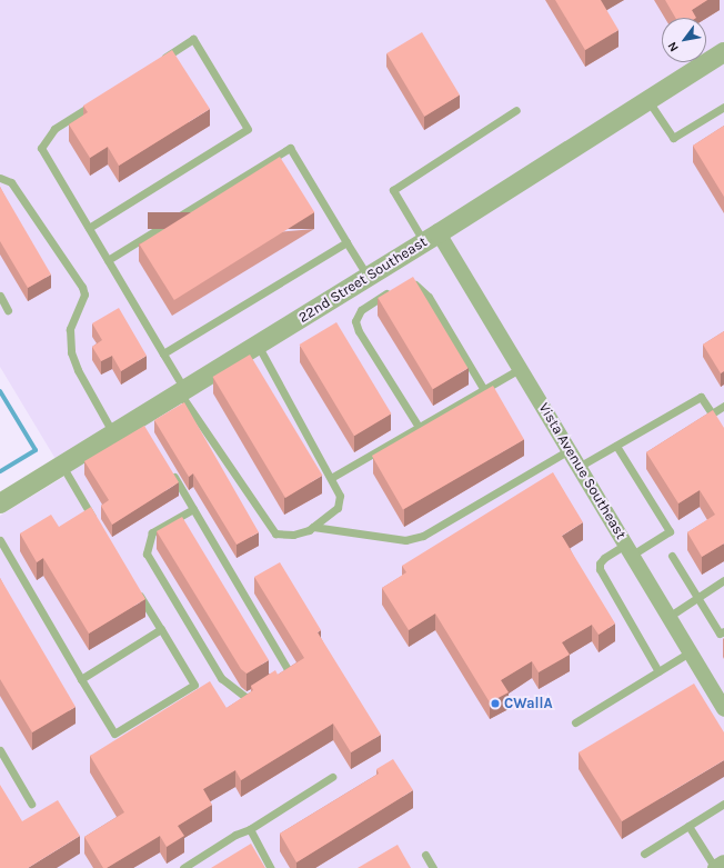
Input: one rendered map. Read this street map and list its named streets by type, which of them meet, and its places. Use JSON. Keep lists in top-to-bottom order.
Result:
{
  "streets": {
    "street": ["22nd Street Southeast", "Vista Avenue Southeast"]
  },
  "crossings": [
    ["22nd Street Southeast", "Vista Avenue Southeast"]
  ],
  "places": ["CWallA"],
  "north": "bottom left"
}
